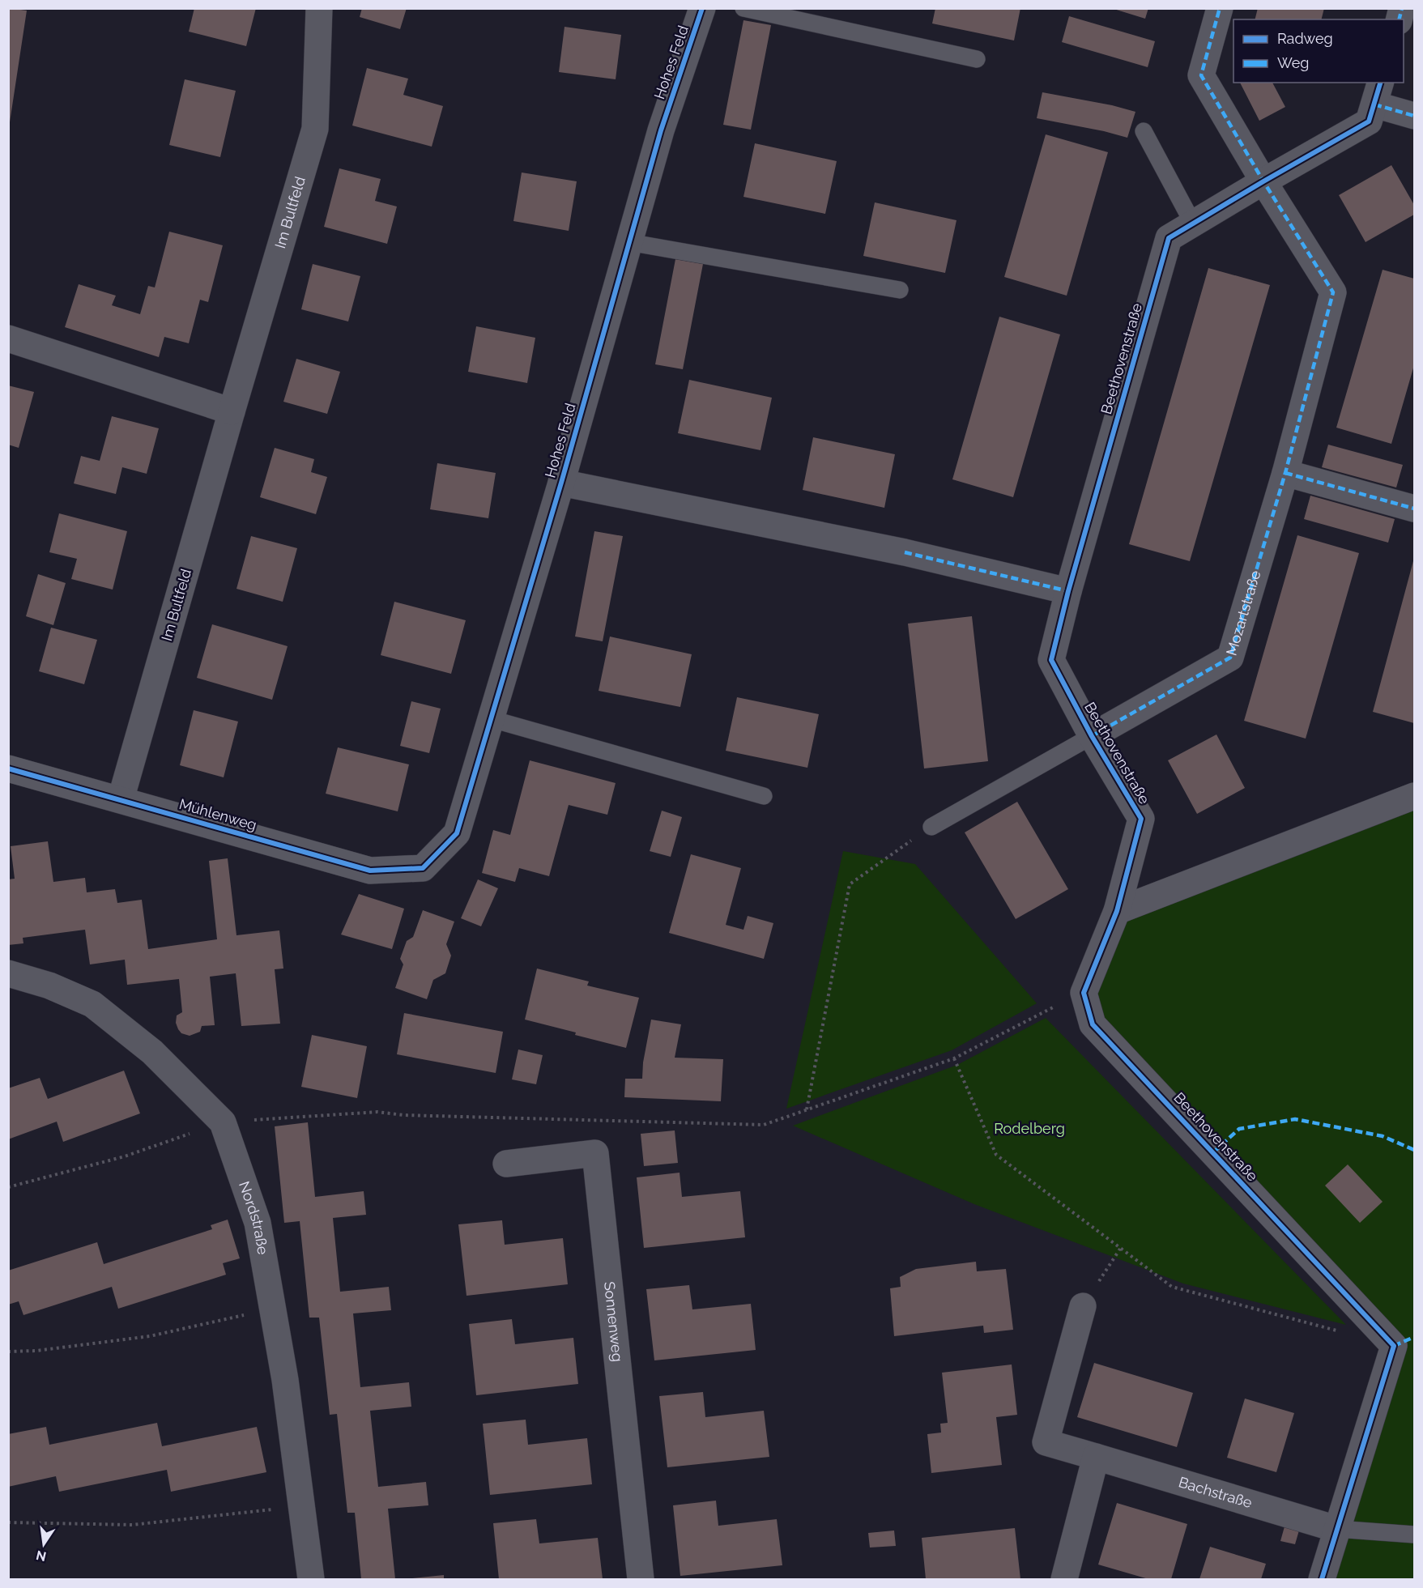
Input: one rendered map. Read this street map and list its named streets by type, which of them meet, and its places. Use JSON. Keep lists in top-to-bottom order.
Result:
{
  "streets": {
    "street": [
      "Hohes Feld",
      "Im Bultfeld",
      "Beethovenstraße",
      "Mozartstraße",
      "Mühlenweg",
      "Nordstraße",
      "Sonnenweg",
      "Bachstraße"
    ]
  },
  "crossings": [
    ["Hohes Feld", "Beethovenstraße"],
    ["Hohes Feld", "Mühlenweg"],
    ["Im Bultfeld", "Mühlenweg"],
    ["Beethovenstraße", "Mozartstraße"],
    ["Beethovenstraße", "Bachstraße"]
  ],
  "parks": ["Rodelberg"],
  "legend": ["Radweg", "Weg"],
  "north": "bottom"
}
